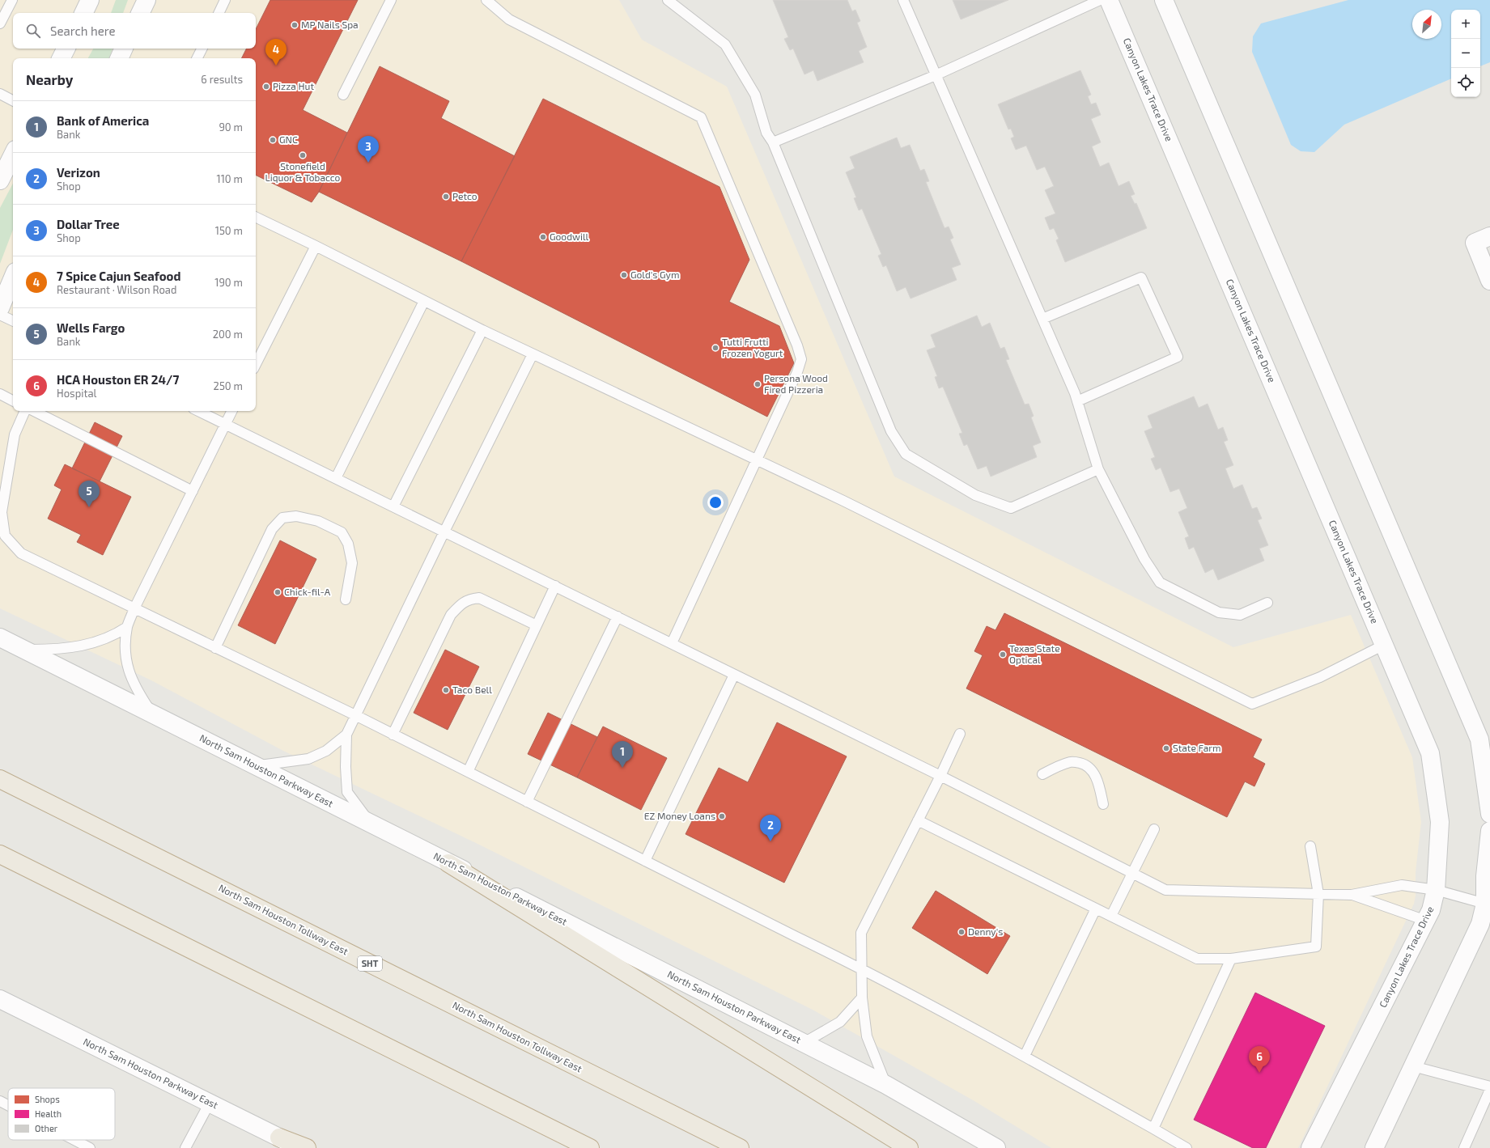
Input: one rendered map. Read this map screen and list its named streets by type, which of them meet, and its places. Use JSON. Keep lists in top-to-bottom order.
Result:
{
  "streets": {
    "highway": ["North Sam Houston Tollway East", "SHT"],
    "street": ["Canyon Lakes Trace Drive", "North Sam Houston Parkway East"]
  },
  "places": [
    "MP Nails Spa",
    "Pizza Hut",
    "GNC",
    "Stonefield Liquor & Tobacco",
    "Petco",
    "Goodwill",
    "Gold's Gym",
    "Tutti Frutti Frozen Yogurt",
    "Persona Wood Fired Pizzeria",
    "Chick-fil-A",
    "Texas State Optical",
    "Taco Bell",
    "State Farm",
    "EZ Money Loans",
    "Denny's"
  ],
  "legend": ["Shops", "Health", "Other"],
  "north": "top right",
  "page": {
    "map_buttons": ["+", "−"],
    "search": "Search here",
    "pins": [
      "4",
      "3",
      "5",
      "1",
      "2",
      "6"
    ],
    "heading": ["Nearby", "6 results"],
    "list": [
      {
        "mark": "1",
        "name": "Bank of America",
        "note": "Bank",
        "value": "90 m"
      },
      {
        "mark": "2",
        "name": "Verizon",
        "note": "Shop",
        "value": "110 m"
      },
      {
        "mark": "3",
        "name": "Dollar Tree",
        "note": "Shop",
        "value": "150 m"
      },
      {
        "mark": "4",
        "name": "7 Spice Cajun Seafood",
        "note": "Restaurant · Wilson Road",
        "value": "190 m"
      },
      {
        "mark": "5",
        "name": "Wells Fargo",
        "note": "Bank",
        "value": "200 m"
      },
      {
        "mark": "6",
        "name": "HCA Houston ER 24/7",
        "note": "Hospital",
        "value": "250 m"
      }
    ]
  }
}
